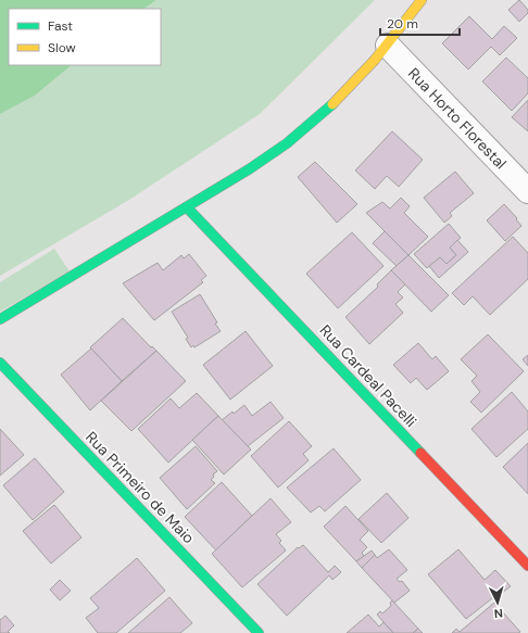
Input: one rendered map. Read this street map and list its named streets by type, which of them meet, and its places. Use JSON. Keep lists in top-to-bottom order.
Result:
{
  "streets": {
    "street": ["Rua Horto Florestal", "Rua Cardeal Pacelli", "Rua Primeiro de Maio"]
  },
  "legend": ["Fast", "Slow"],
  "scale_bar": "20 m",
  "north": "bottom"
}
